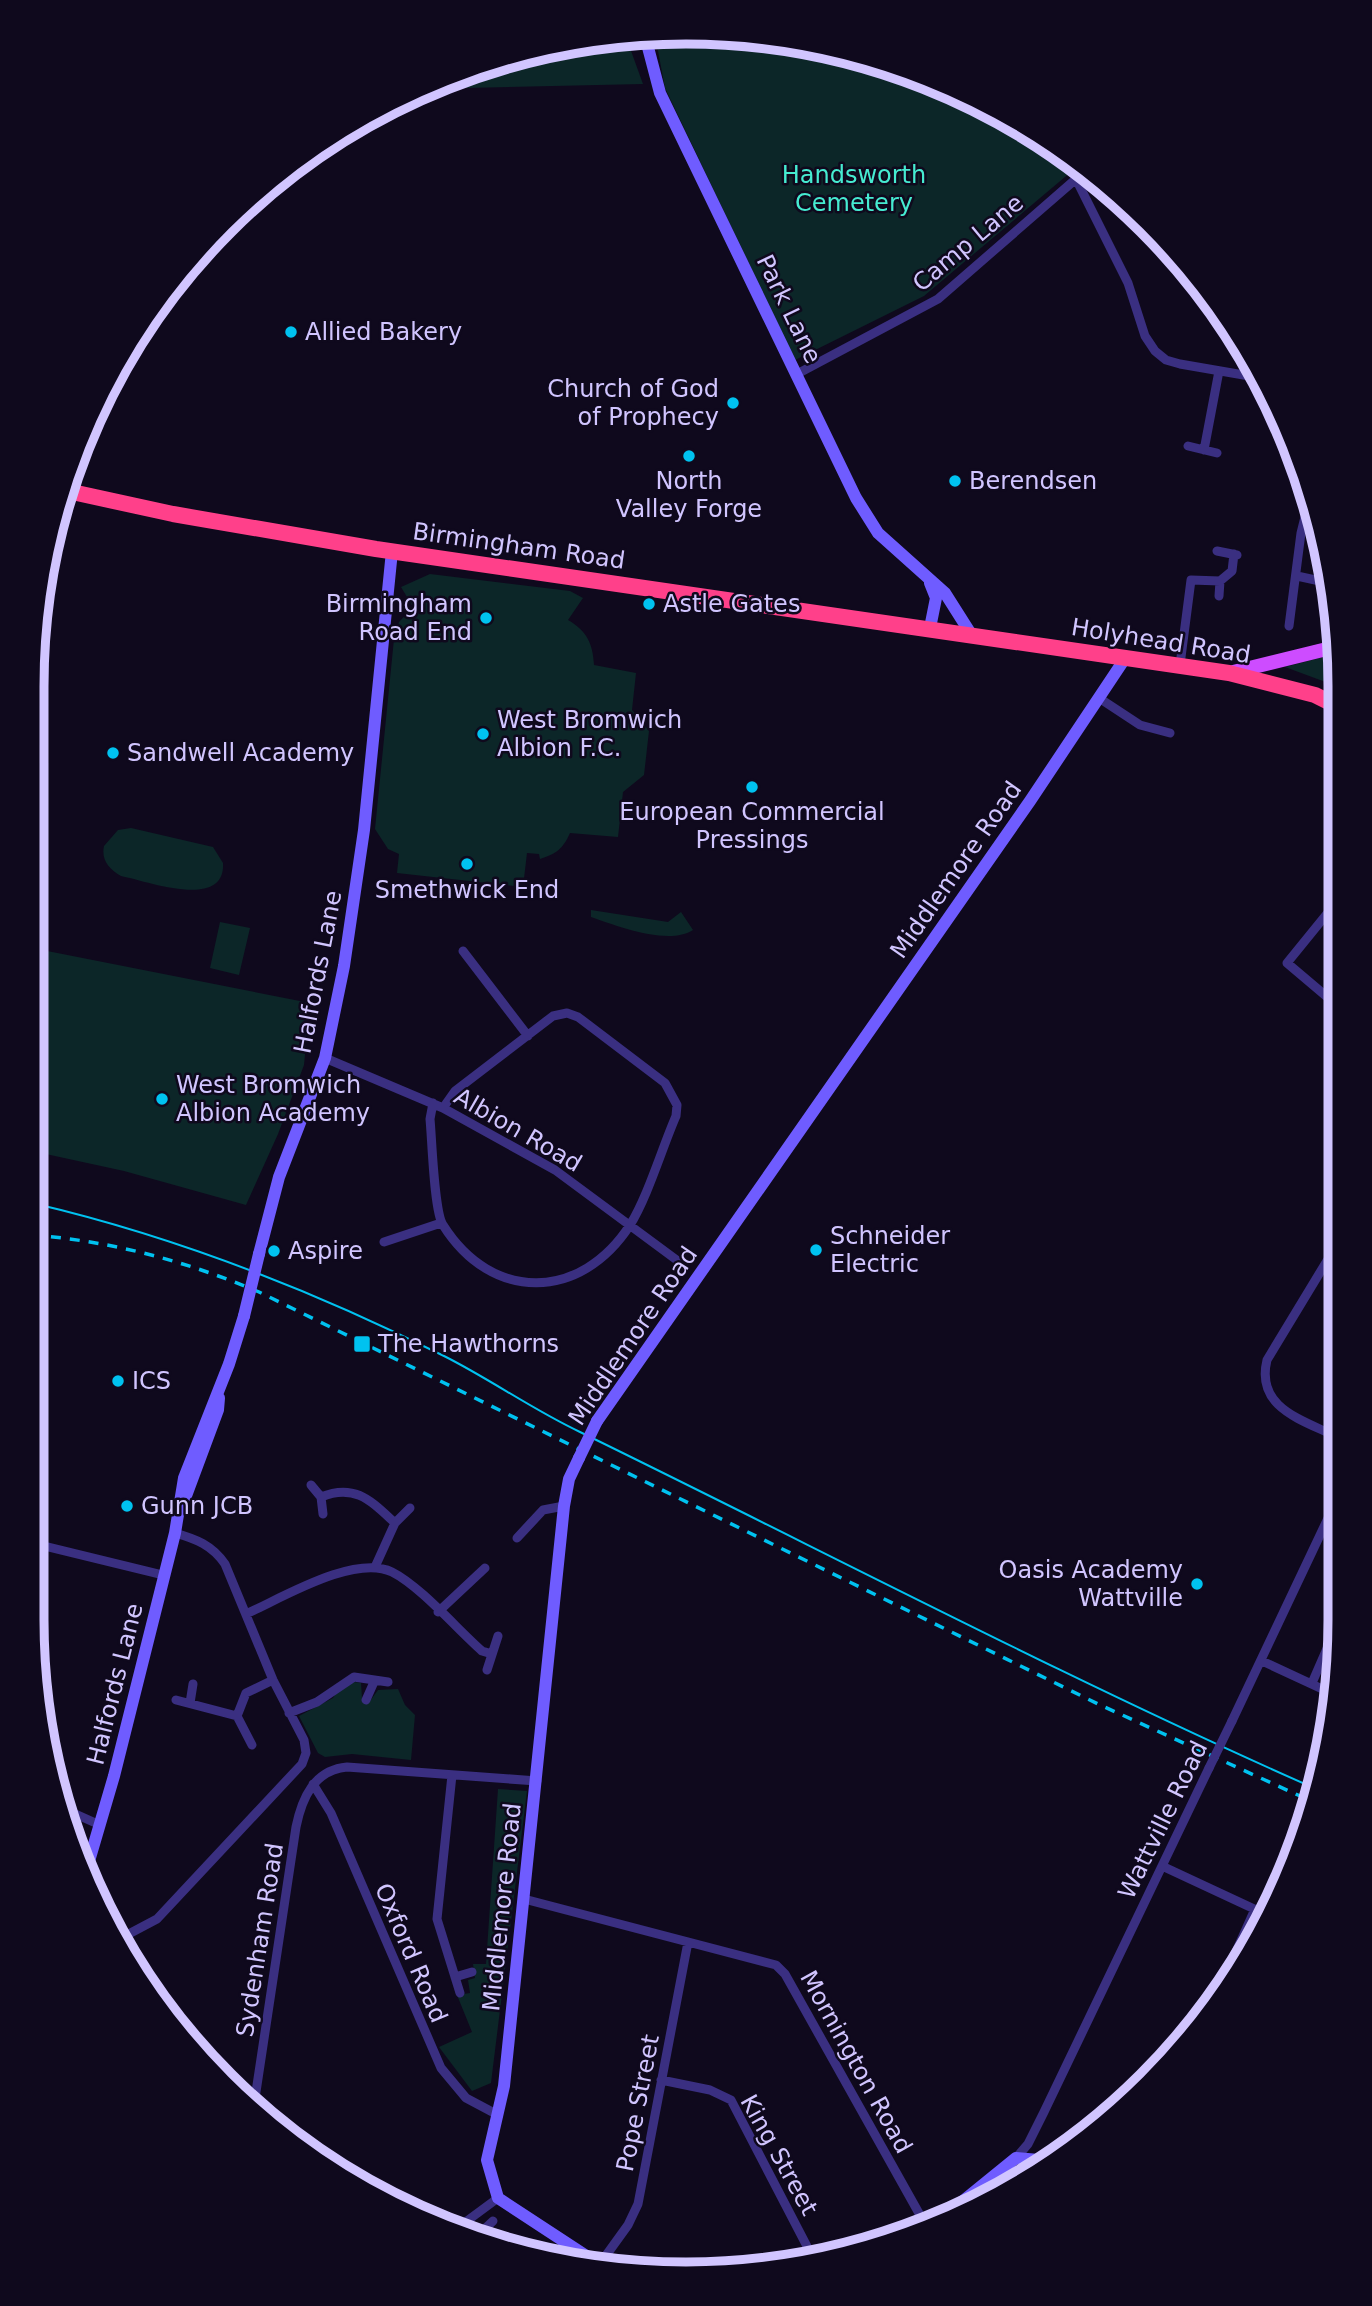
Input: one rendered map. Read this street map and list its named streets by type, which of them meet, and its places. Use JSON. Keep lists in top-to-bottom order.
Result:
{
  "streets": {
    "highway": ["Birmingham Road", "Holyhead Road"],
    "street": [
      "Camp Lane",
      "Park Lane",
      "Middlemore Road",
      "Halfords Lane",
      "Albion Road",
      "Wattville Road",
      "Sydenham Road",
      "Oxford Road",
      "Mornington Road",
      "Pope Street",
      "King Street"
    ]
  },
  "crossings": [
    ["Camp Lane", "Park Lane"],
    ["Park Lane", "Birmingham Road"],
    ["Park Lane", "Holyhead Road"],
    ["Birmingham Road", "Holyhead Road"],
    ["Birmingham Road", "Halfords Lane"],
    ["Holyhead Road", "Middlemore Road"],
    ["Middlemore Road", "Oxford Road"],
    ["Middlemore Road", "Mornington Road"],
    ["Halfords Lane", "Albion Road"],
    ["Sydenham Road", "Oxford Road"],
    ["Mornington Road", "Pope Street"],
    ["Pope Street", "King Street"]
  ],
  "parks": ["Handsworth Cemetery"],
  "places": {
    "other": [
      "Allied Bakery",
      "Church of God of Prophecy",
      "North Valley Forge",
      "Berendsen",
      "Astle Gates",
      "Birmingham Road End",
      "West Bromwich Albion F.C.",
      "Sandwell Academy",
      "European Commercial Pressings",
      "Smethwick End",
      "West Bromwich Albion Academy",
      "Schneider Electric",
      "Aspire",
      "ICS",
      "Gunn JCB",
      "Oasis Academy Wattville"
    ],
    "transit": ["The Hawthorns"]
  }
}
